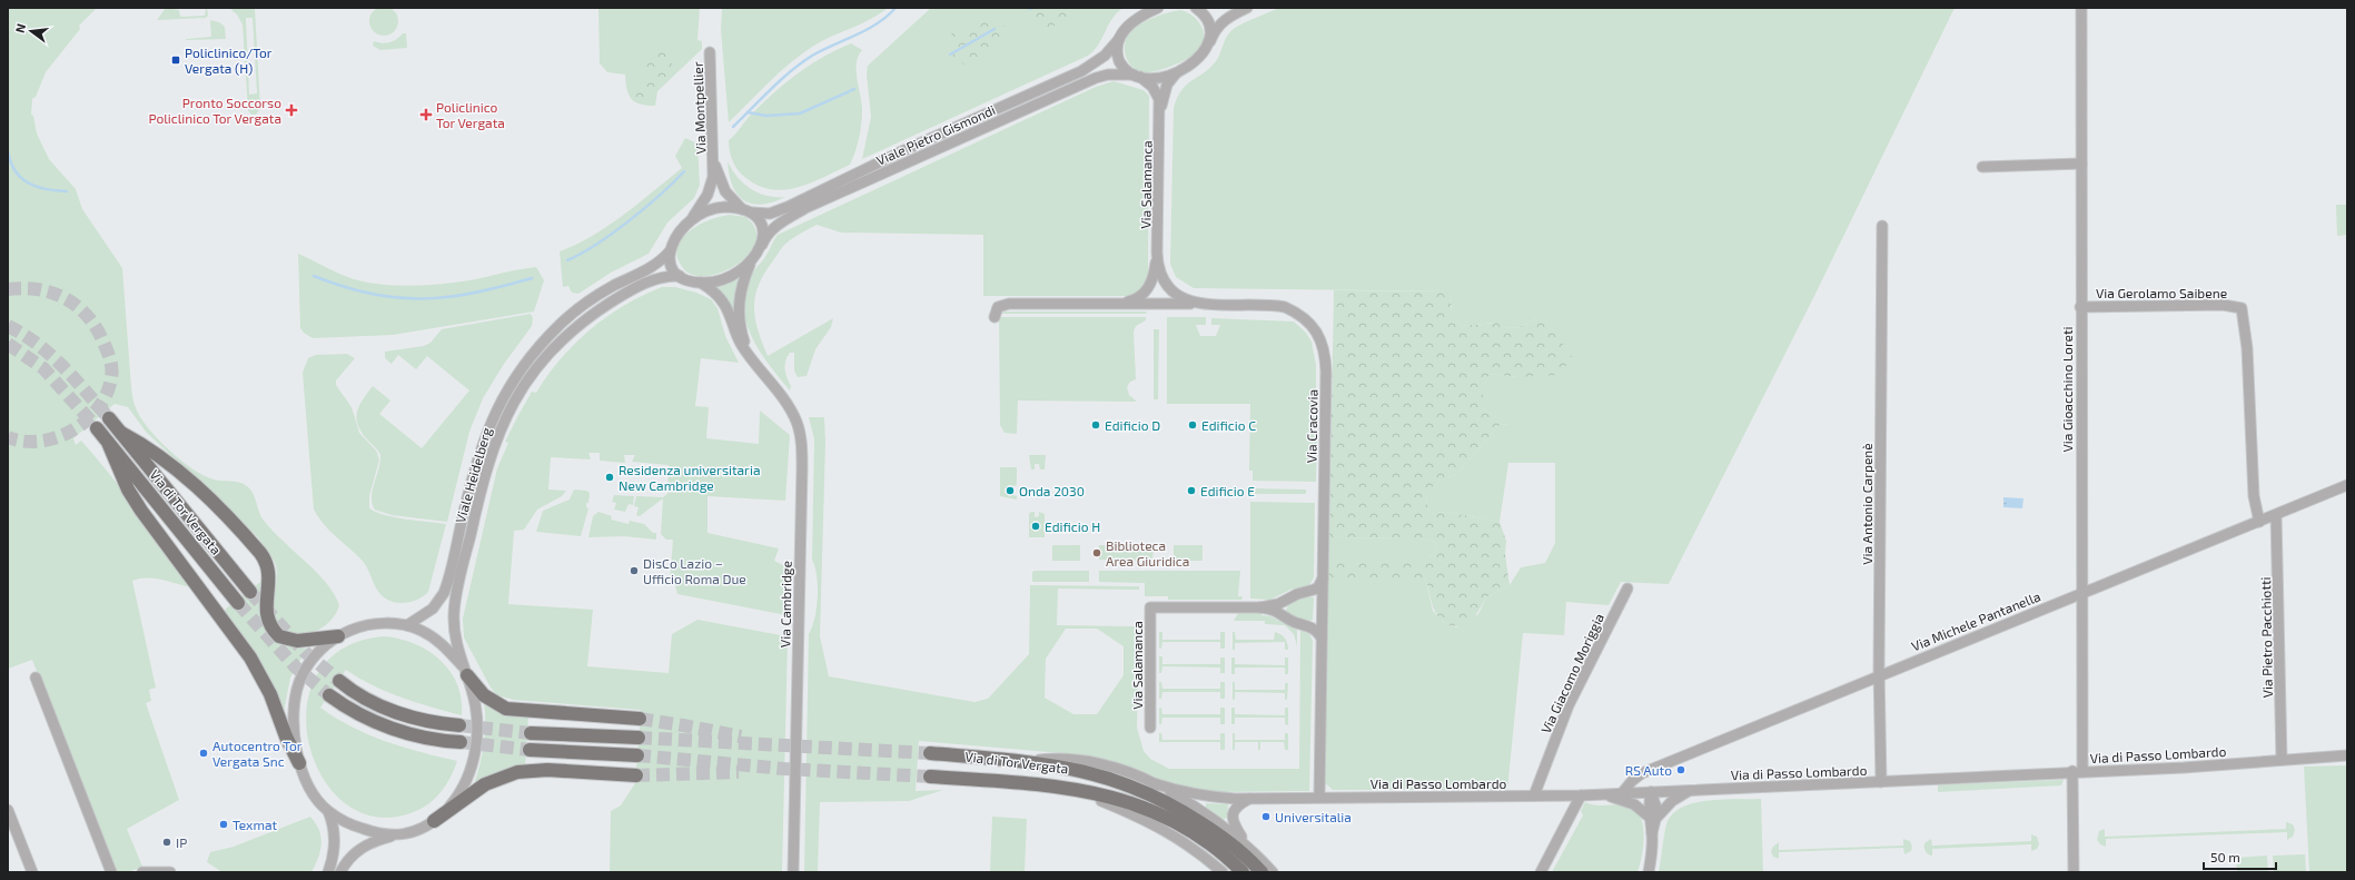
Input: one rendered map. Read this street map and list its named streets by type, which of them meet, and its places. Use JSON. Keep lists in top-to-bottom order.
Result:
{
  "streets": {
    "main road": ["Via di Tor Vergata"],
    "street": [
      "Via Montpellier",
      "Viale Pietro Gismondi",
      "Via Salamanca",
      "Via Gerolamo Saibene",
      "Via Gioacchino Loreti",
      "Via Cracovia",
      "Viale Heidelberg",
      "Via Antonio Carpenè",
      "Via Cambridge",
      "Via Michele Pantanella",
      "Via Pietro Pacchiotti",
      "Via Giacomo Moriggia",
      "Via di Passo Lombardo"
    ]
  },
  "crossings": [
    ["Via Montpellier", "Viale Pietro Gismondi"],
    ["Via Montpellier", "Viale Heidelberg"],
    ["Via Montpellier", "Via Cambridge"],
    ["Viale Pietro Gismondi", "Viale Heidelberg"],
    ["Viale Pietro Gismondi", "Via Cambridge"],
    ["Via Salamanca", "Via Cracovia"],
    ["Via Gerolamo Saibene", "Via Gioacchino Loreti"],
    ["Via Gerolamo Saibene", "Via Michele Pantanella"],
    ["Via Gioacchino Loreti", "Via Michele Pantanella"],
    ["Via Gioacchino Loreti", "Via di Passo Lombardo"],
    ["Via Cracovia", "Via di Passo Lombardo"],
    ["Viale Heidelberg", "Via Cambridge"],
    ["Via Antonio Carpenè", "Via Michele Pantanella"],
    ["Via Antonio Carpenè", "Via di Passo Lombardo"],
    ["Via Michele Pantanella", "Via Pietro Pacchiotti"],
    ["Via Michele Pantanella", "Via di Passo Lombardo"],
    ["Via Pietro Pacchiotti", "Via di Passo Lombardo"],
    ["Via Giacomo Moriggia", "Via di Passo Lombardo"]
  ],
  "places": {
    "transit": ["Policlinico/Tor Vergata (H)"],
    "health": ["Pronto Soccorso Policlinico Tor Vergata", "Policlinico Tor Vergata"],
    "other": [
      "Edificio D",
      "Edificio C",
      "Residenza universitaria New Cambridge",
      "Onda 2030",
      "Edificio E",
      "Edificio H",
      "Biblioteca Area Giuridica",
      "DisCo Lazio – Ufficio Roma Due",
      "Autocentro Tor Vergata Snc",
      "RS Auto",
      "Universitalia",
      "Texmat",
      "IP"
    ]
  },
  "scale_bar": "50 m",
  "north": "left"
}
